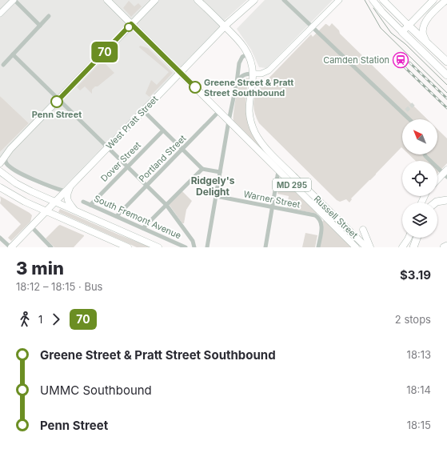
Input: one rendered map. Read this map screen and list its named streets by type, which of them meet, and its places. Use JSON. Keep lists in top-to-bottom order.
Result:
{
  "streets": {
    "main road": ["West Pratt Street", "MD 295", "Russell Street"],
    "street": [
      "Portland Street",
      "Dover Street",
      "Warner Street",
      "South Fremont Avenue"
    ]
  },
  "crossings": [
    ["West Pratt Street", "MD 295"],
    ["Portland Street", "MD 295"],
    ["Portland Street", "South Fremont Avenue"],
    ["Dover Street", "South Fremont Avenue"],
    ["MD 295", "Russell Street"]
  ],
  "districts": ["Ridgely's Delight"],
  "places": {
    "station": ["Camden Station"],
    "other": ["Greene Street & Pratt Street Southbound", "Penn Street"]
  },
  "lines": ["bus line 70"],
  "north": "top left",
  "page": {
    "on_map": "70",
    "heading": ["3 min", "18:12 – 18:15 · Bus", "$3.19"],
    "legs": ["1", "70", "2 stops"],
    "list": [
      {
        "name": "Greene Street & Pratt Street Southbound",
        "value": "18:13"
      },
      {
        "name": "UMMC Southbound",
        "value": "18:14"
      },
      {
        "name": "Penn Street",
        "value": "18:15"
      }
    ]
  }
}
